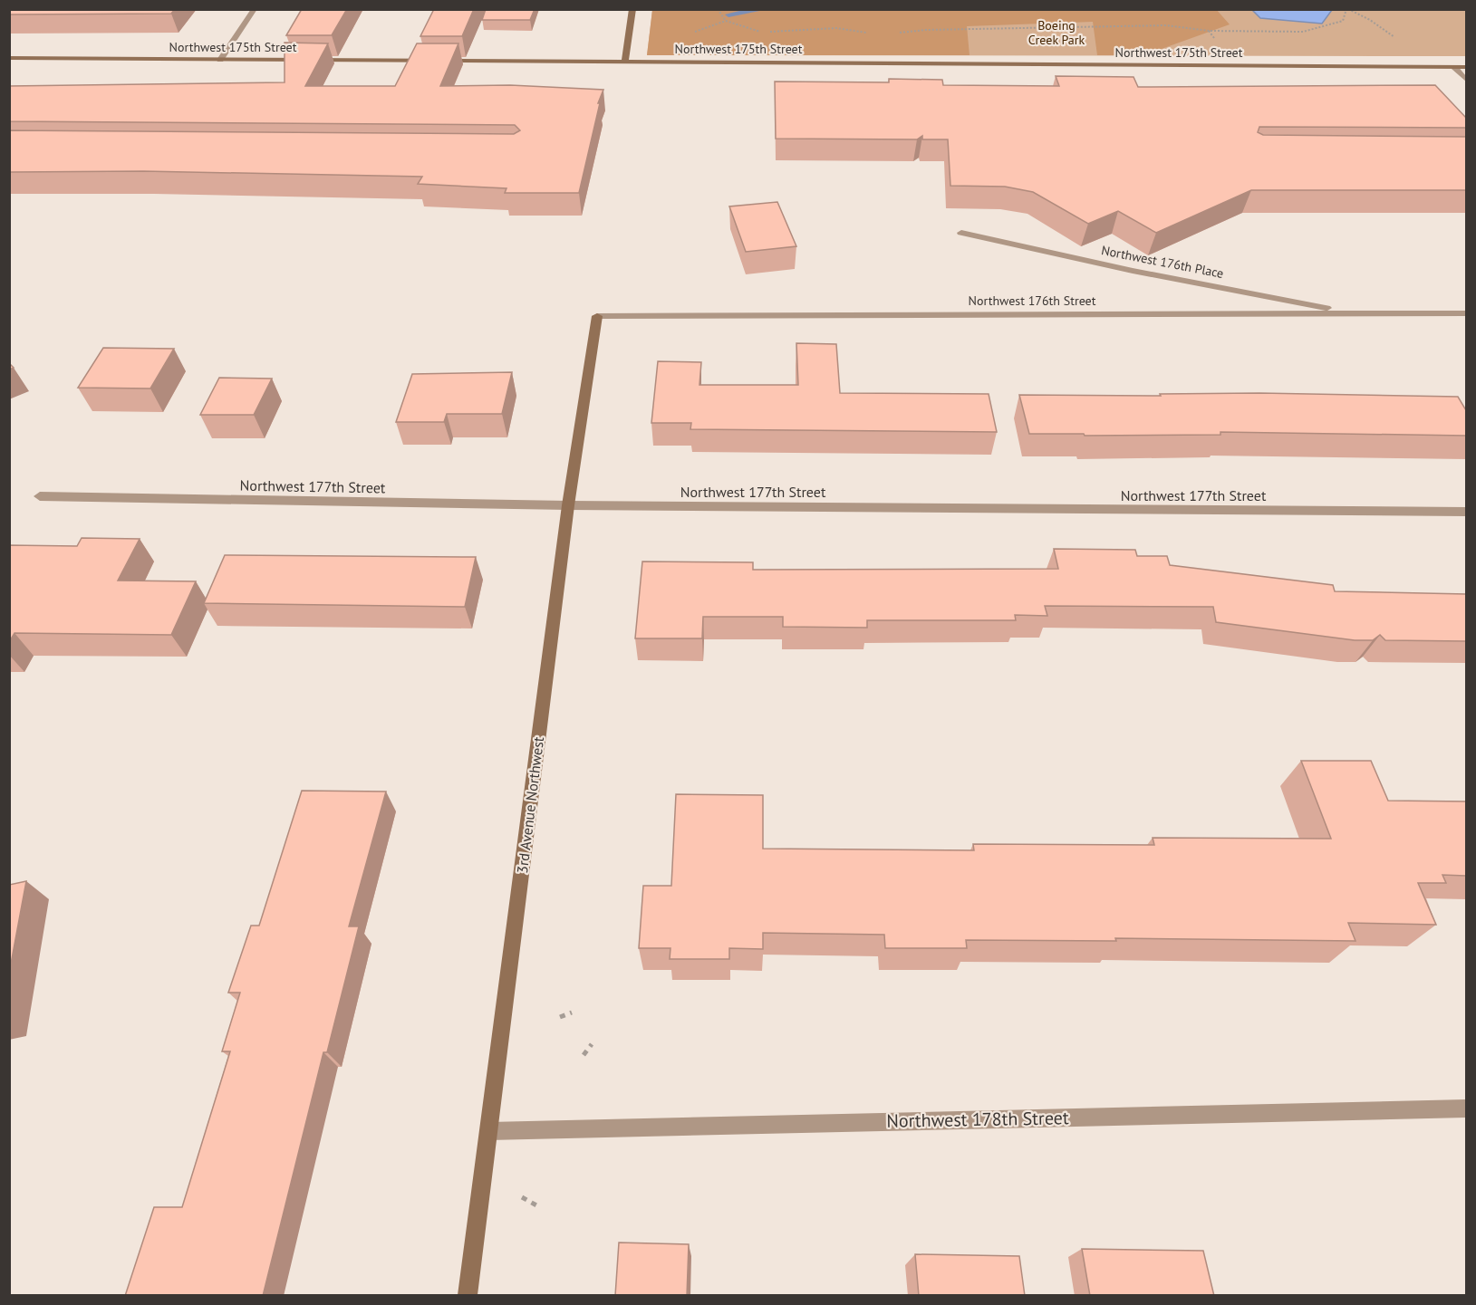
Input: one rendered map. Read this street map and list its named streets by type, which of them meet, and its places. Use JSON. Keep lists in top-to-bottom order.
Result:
{
  "streets": {
    "street": [
      "Northwest 175th Street",
      "Northwest 176th Place",
      "Northwest 176th Street",
      "Northwest 177th Street",
      "3rd Avenue Northwest",
      "Northwest 178th Street"
    ]
  },
  "crossings": [
    ["Northwest 176th Place", "Northwest 176th Street"],
    ["Northwest 176th Street", "3rd Avenue Northwest"],
    ["Northwest 177th Street", "3rd Avenue Northwest"],
    ["3rd Avenue Northwest", "Northwest 178th Street"]
  ],
  "parks": ["Boeing Creek Park"]
}
